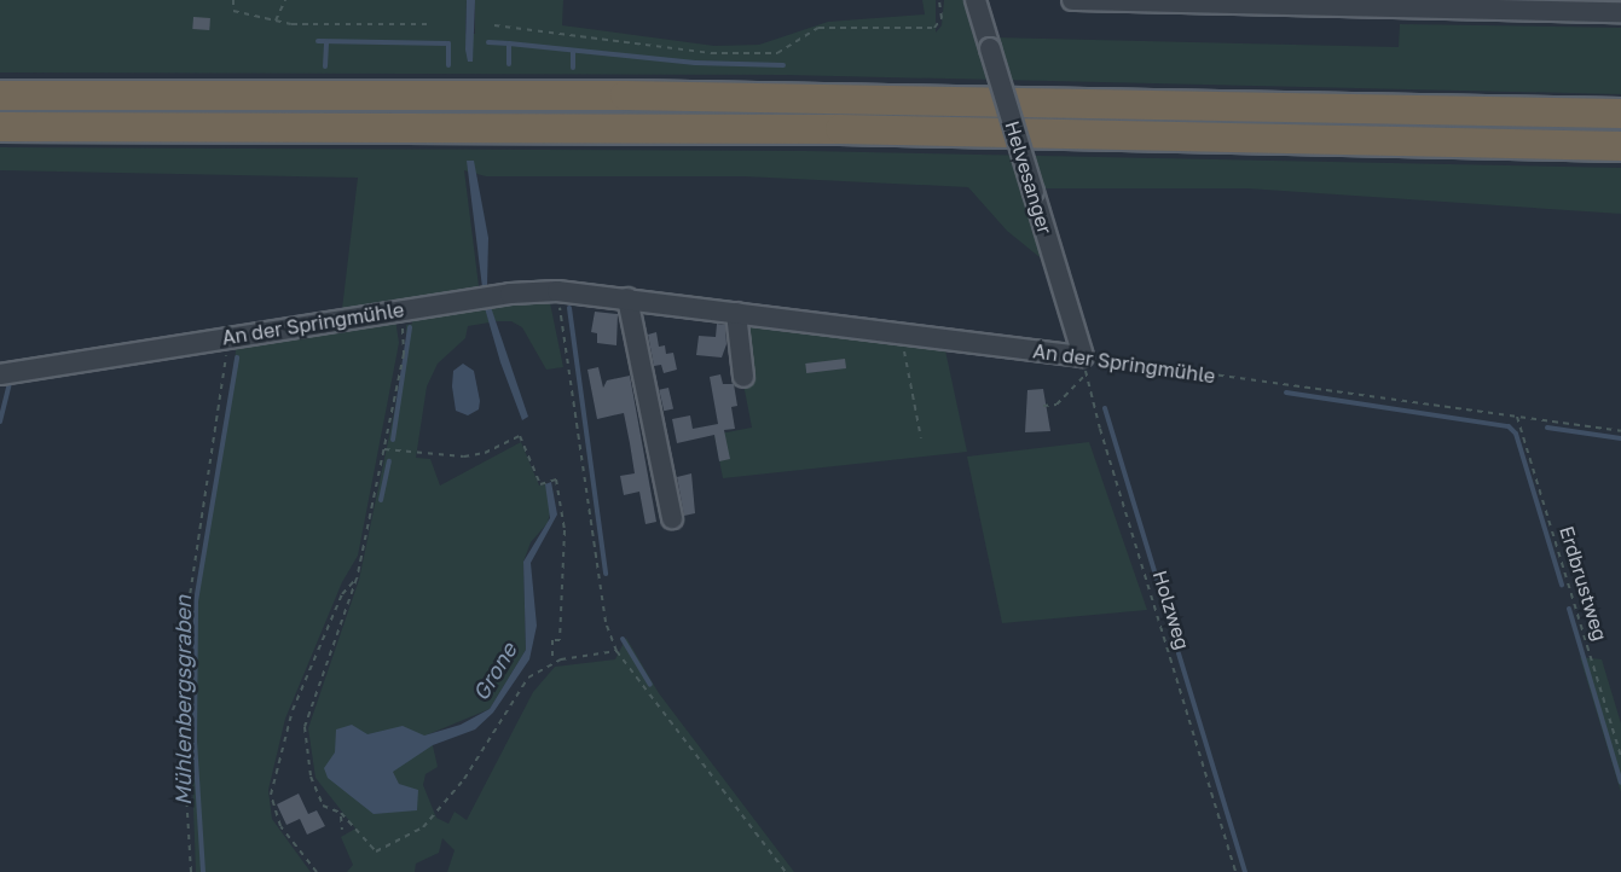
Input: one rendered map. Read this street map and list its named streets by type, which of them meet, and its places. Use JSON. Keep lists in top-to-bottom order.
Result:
{
  "streets": {
    "street": ["Helvesanger", "An der Springmühle"],
    "path": ["Erdbrustweg", "Holzweg"]
  },
  "crossings": [
    ["Helvesanger", "An der Springmühle"],
    ["Helvesanger", "Holzweg"],
    ["An der Springmühle", "Erdbrustweg"],
    ["An der Springmühle", "Holzweg"]
  ],
  "water": ["Grone", "Mühlenbergsgraben"]
}
